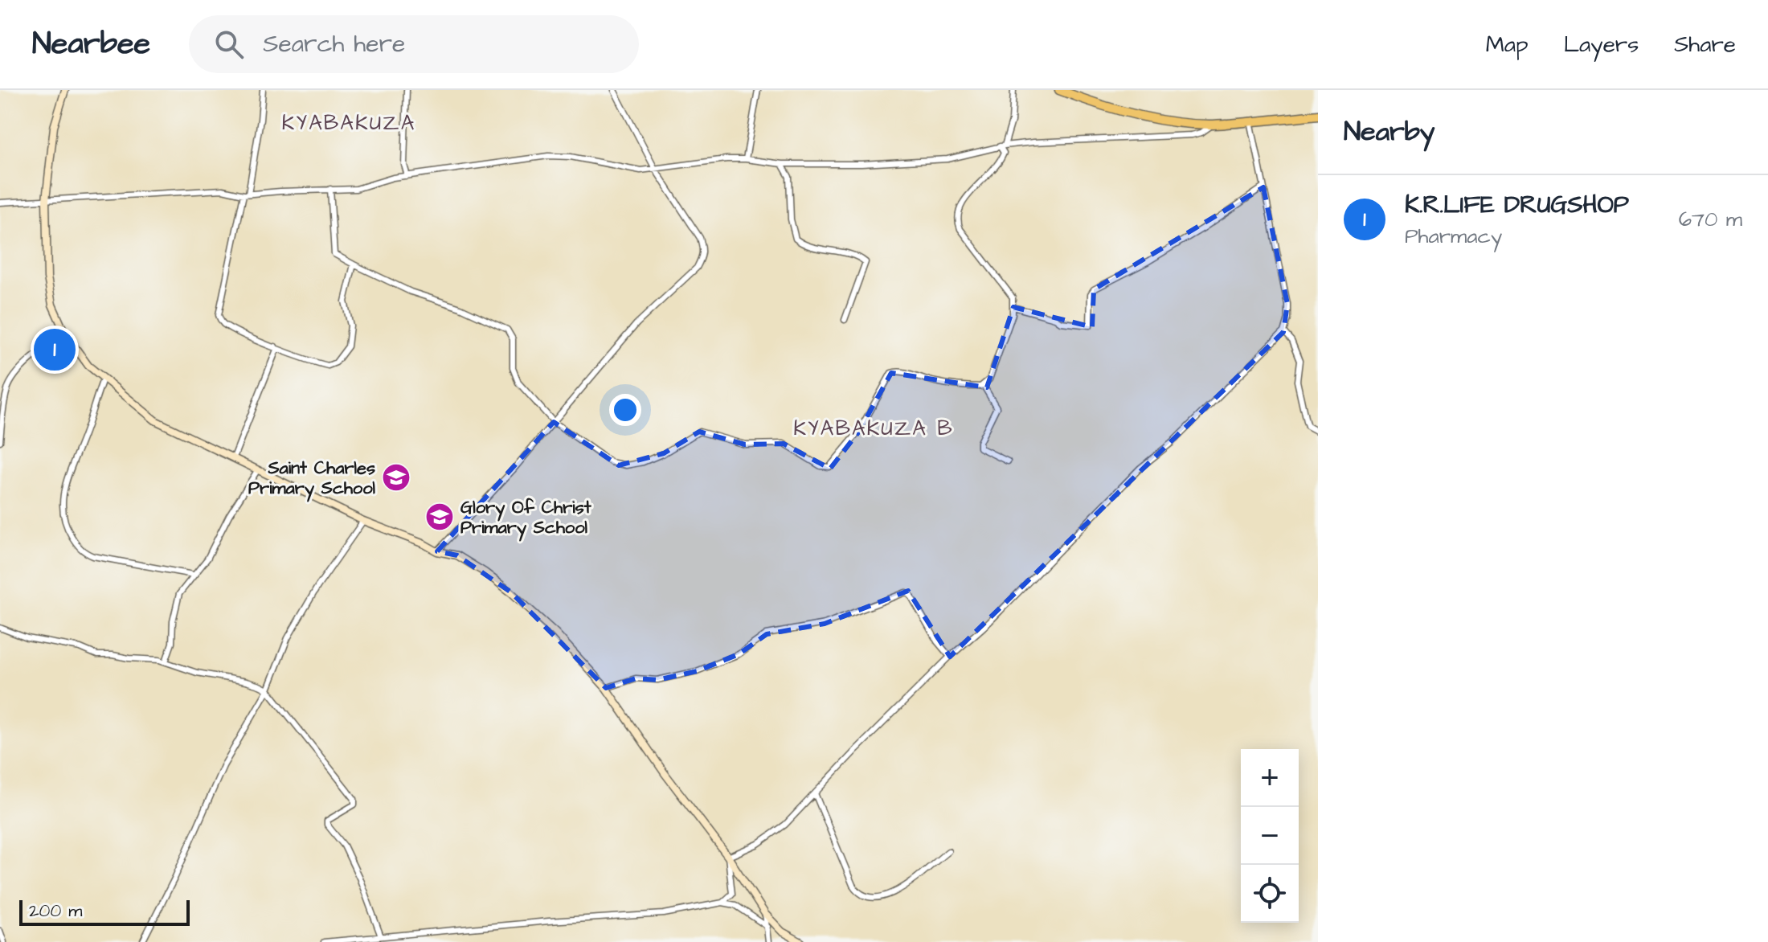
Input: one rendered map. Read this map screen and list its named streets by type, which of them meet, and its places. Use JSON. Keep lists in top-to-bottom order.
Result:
{
  "districts": ["KYABAKUZA", "KYABAKUZA B"],
  "places": {
    "school or university": ["Saint Charles Primary School", "Glory Of Christ Primary School"]
  },
  "scale_bar": "200 m",
  "page": {
    "header": "Nearbee",
    "search": "Search here",
    "nav": ["Map", "Layers", "Share"],
    "heading": "Nearby",
    "list": [
      {
        "mark": "1",
        "name": "K.R.LIFE DRUGSHOP",
        "note": "Pharmacy",
        "value": "670 m"
      }
    ],
    "pins": "1",
    "map_buttons": ["+", "−"],
    "scale": "200 m"
  }
}
